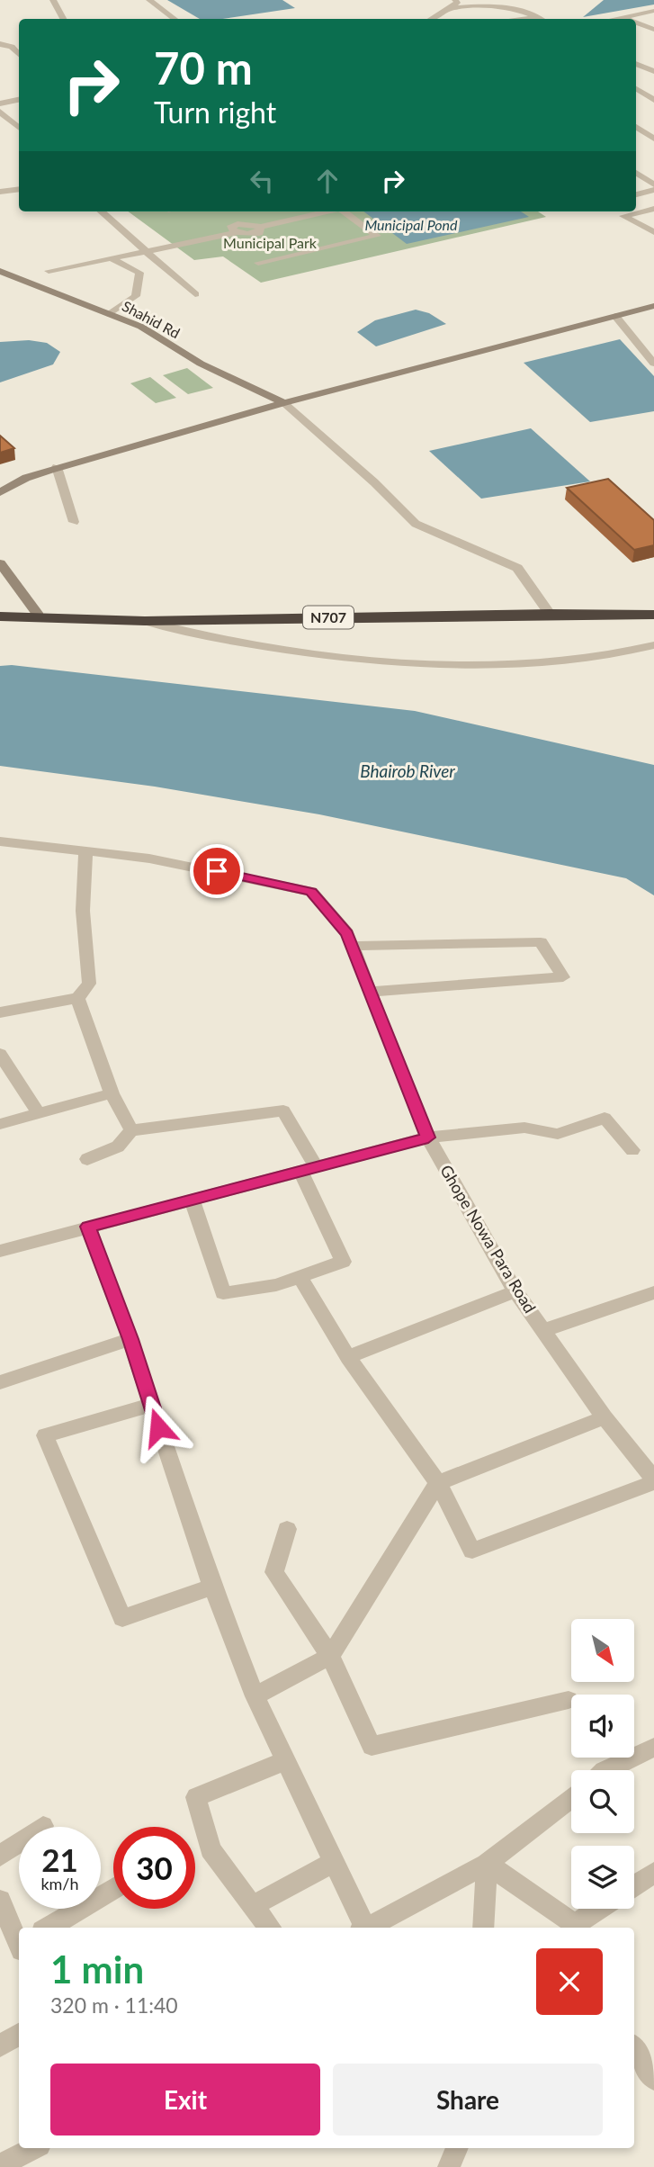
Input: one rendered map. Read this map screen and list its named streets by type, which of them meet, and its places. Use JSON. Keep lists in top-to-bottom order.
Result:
{
  "streets": {
    "highway": ["N707"],
    "street": ["Shahid Rd", "Ghope Nowa Para Road"]
  },
  "water": ["Municipal Pond", "Bhairob River"],
  "parks": ["Municipal Park"],
  "north": "bottom right",
  "page": {
    "turn": ["70 m", "Turn right"],
    "speed": "21 km/h",
    "limit": "30",
    "heading": ["1 min", "320 m · 11:40"],
    "buttons": ["Exit", "Share"]
  }
}
